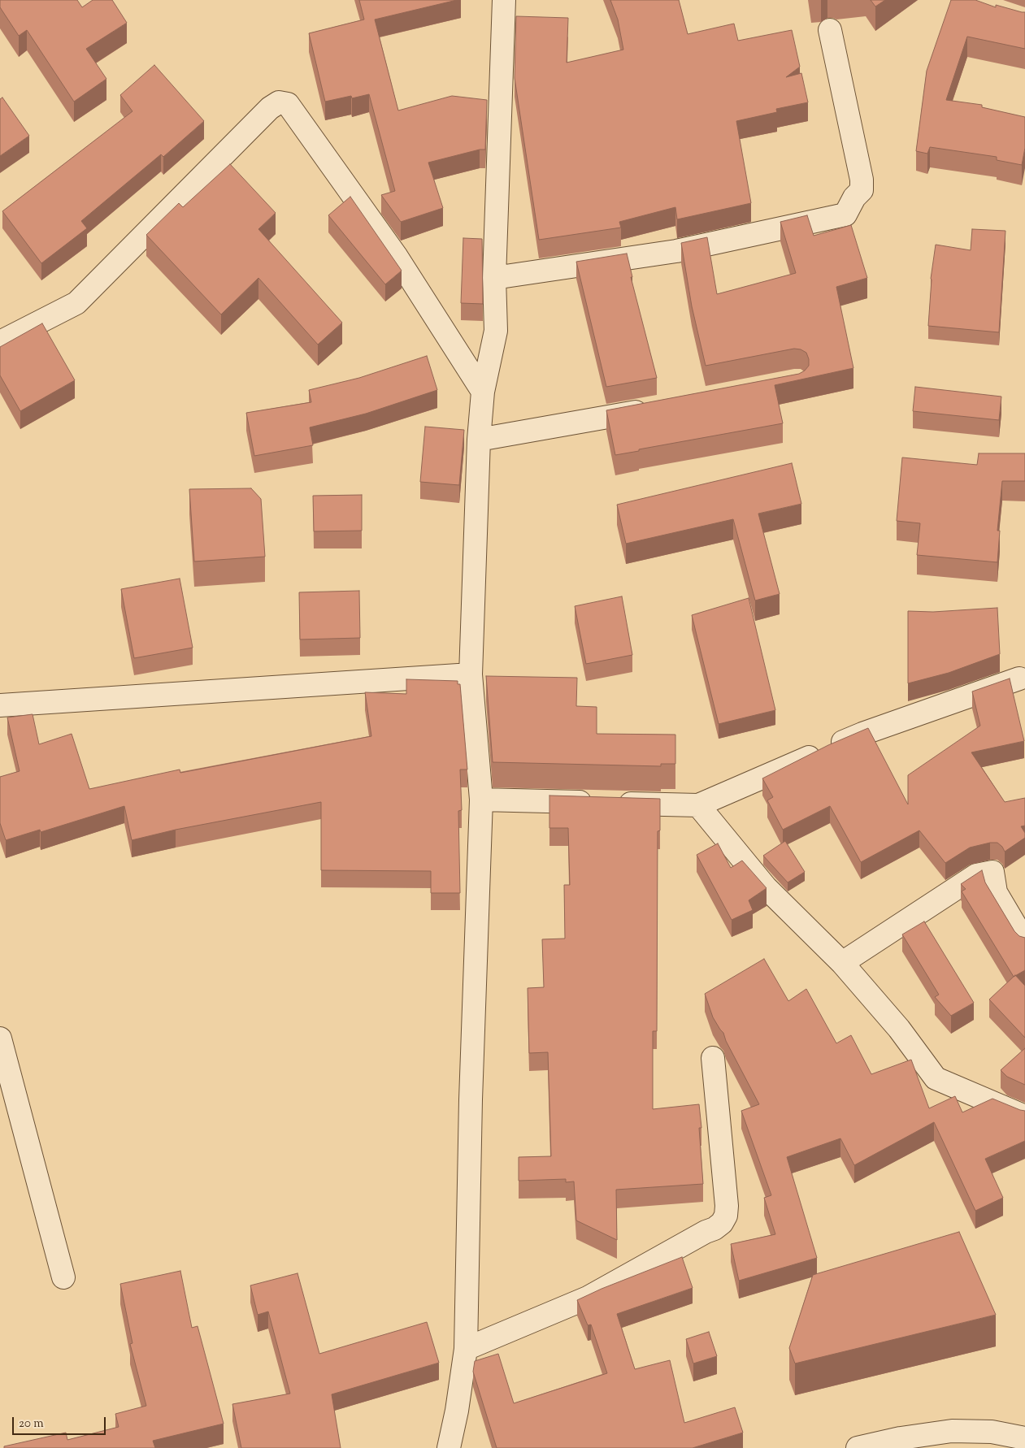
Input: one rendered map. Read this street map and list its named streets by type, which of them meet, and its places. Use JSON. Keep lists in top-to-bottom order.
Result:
{
  "scale_bar": "20 m"
}
